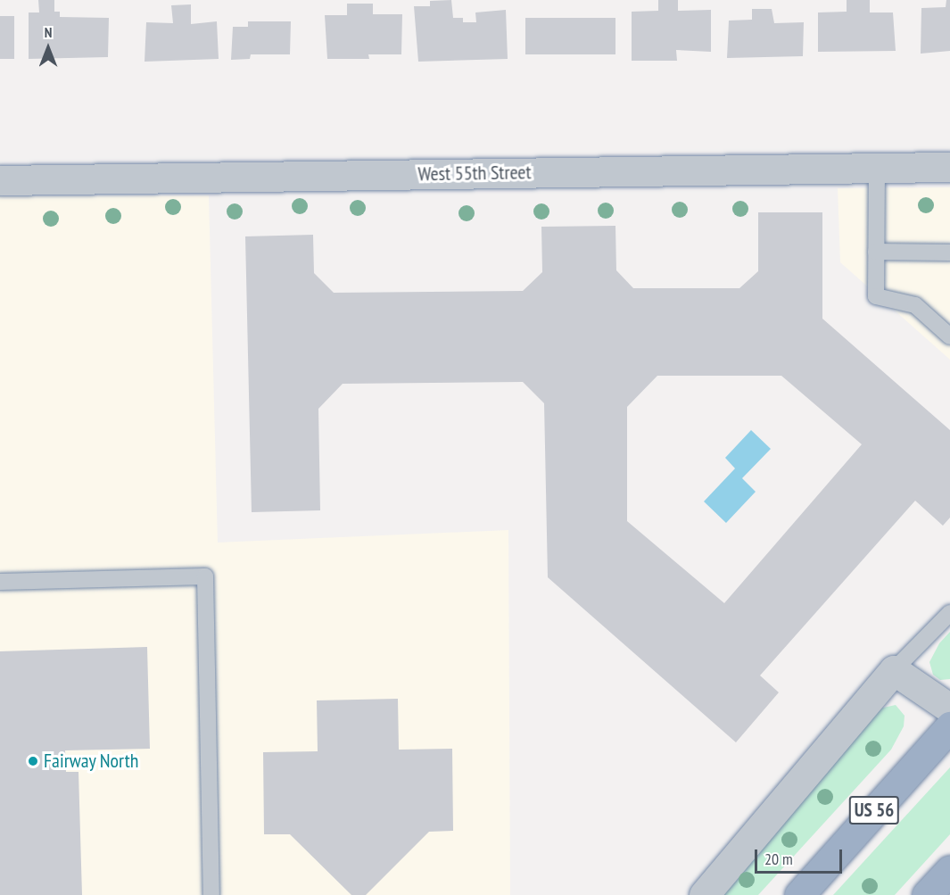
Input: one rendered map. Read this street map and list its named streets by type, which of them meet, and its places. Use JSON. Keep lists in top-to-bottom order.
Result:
{
  "streets": {
    "highway": ["US 56"],
    "street": ["West 55th Street"]
  },
  "places": ["Fairway North"],
  "scale_bar": "20 m",
  "north": "top"
}
